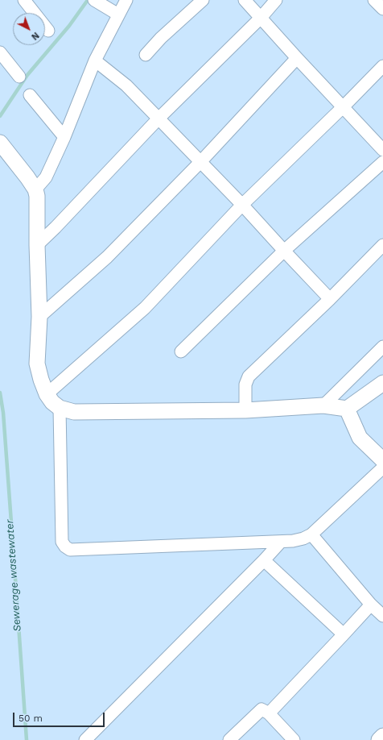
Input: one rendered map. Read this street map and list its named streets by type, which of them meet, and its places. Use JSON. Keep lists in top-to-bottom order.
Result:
{
  "water": ["Sewerage wastewater"],
  "scale_bar": "50 m",
  "north": "bottom right"
}
